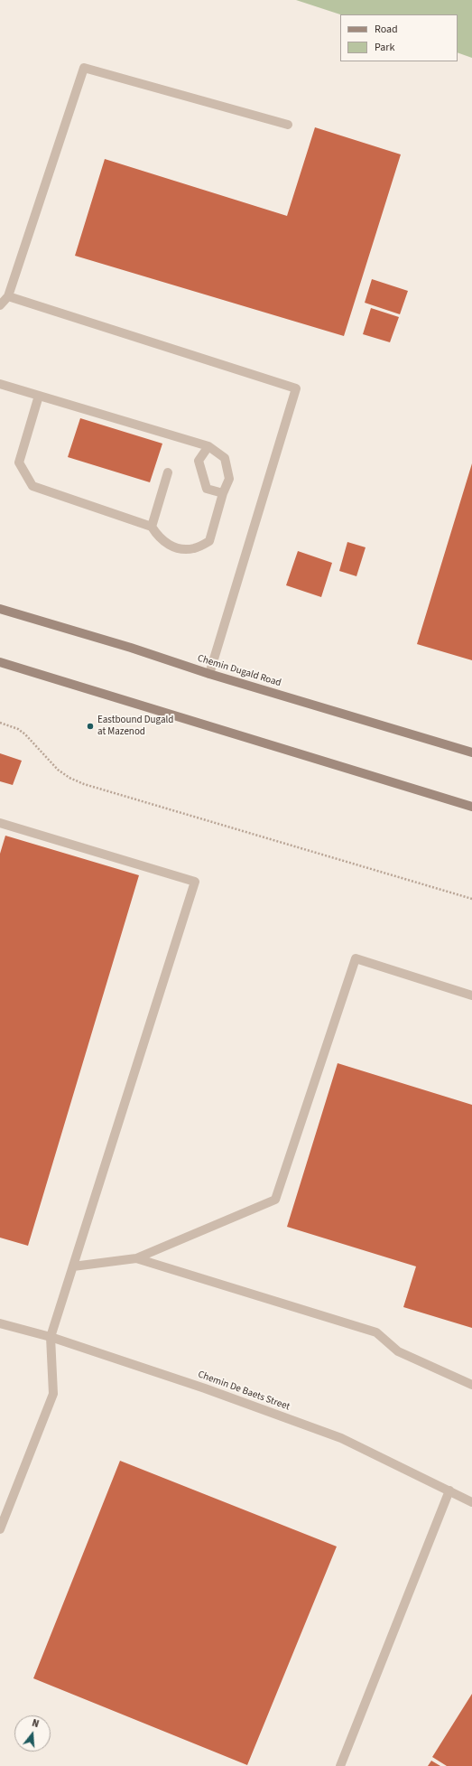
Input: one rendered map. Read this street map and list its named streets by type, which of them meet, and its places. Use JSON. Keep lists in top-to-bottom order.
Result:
{
  "streets": {
    "main road": ["Chemin Dugald Road"],
    "street": ["Chemin De Baets Street"]
  },
  "places": ["Eastbound Dugald at Mazenod"],
  "legend": ["Road", "Park"],
  "north": "top"
}
